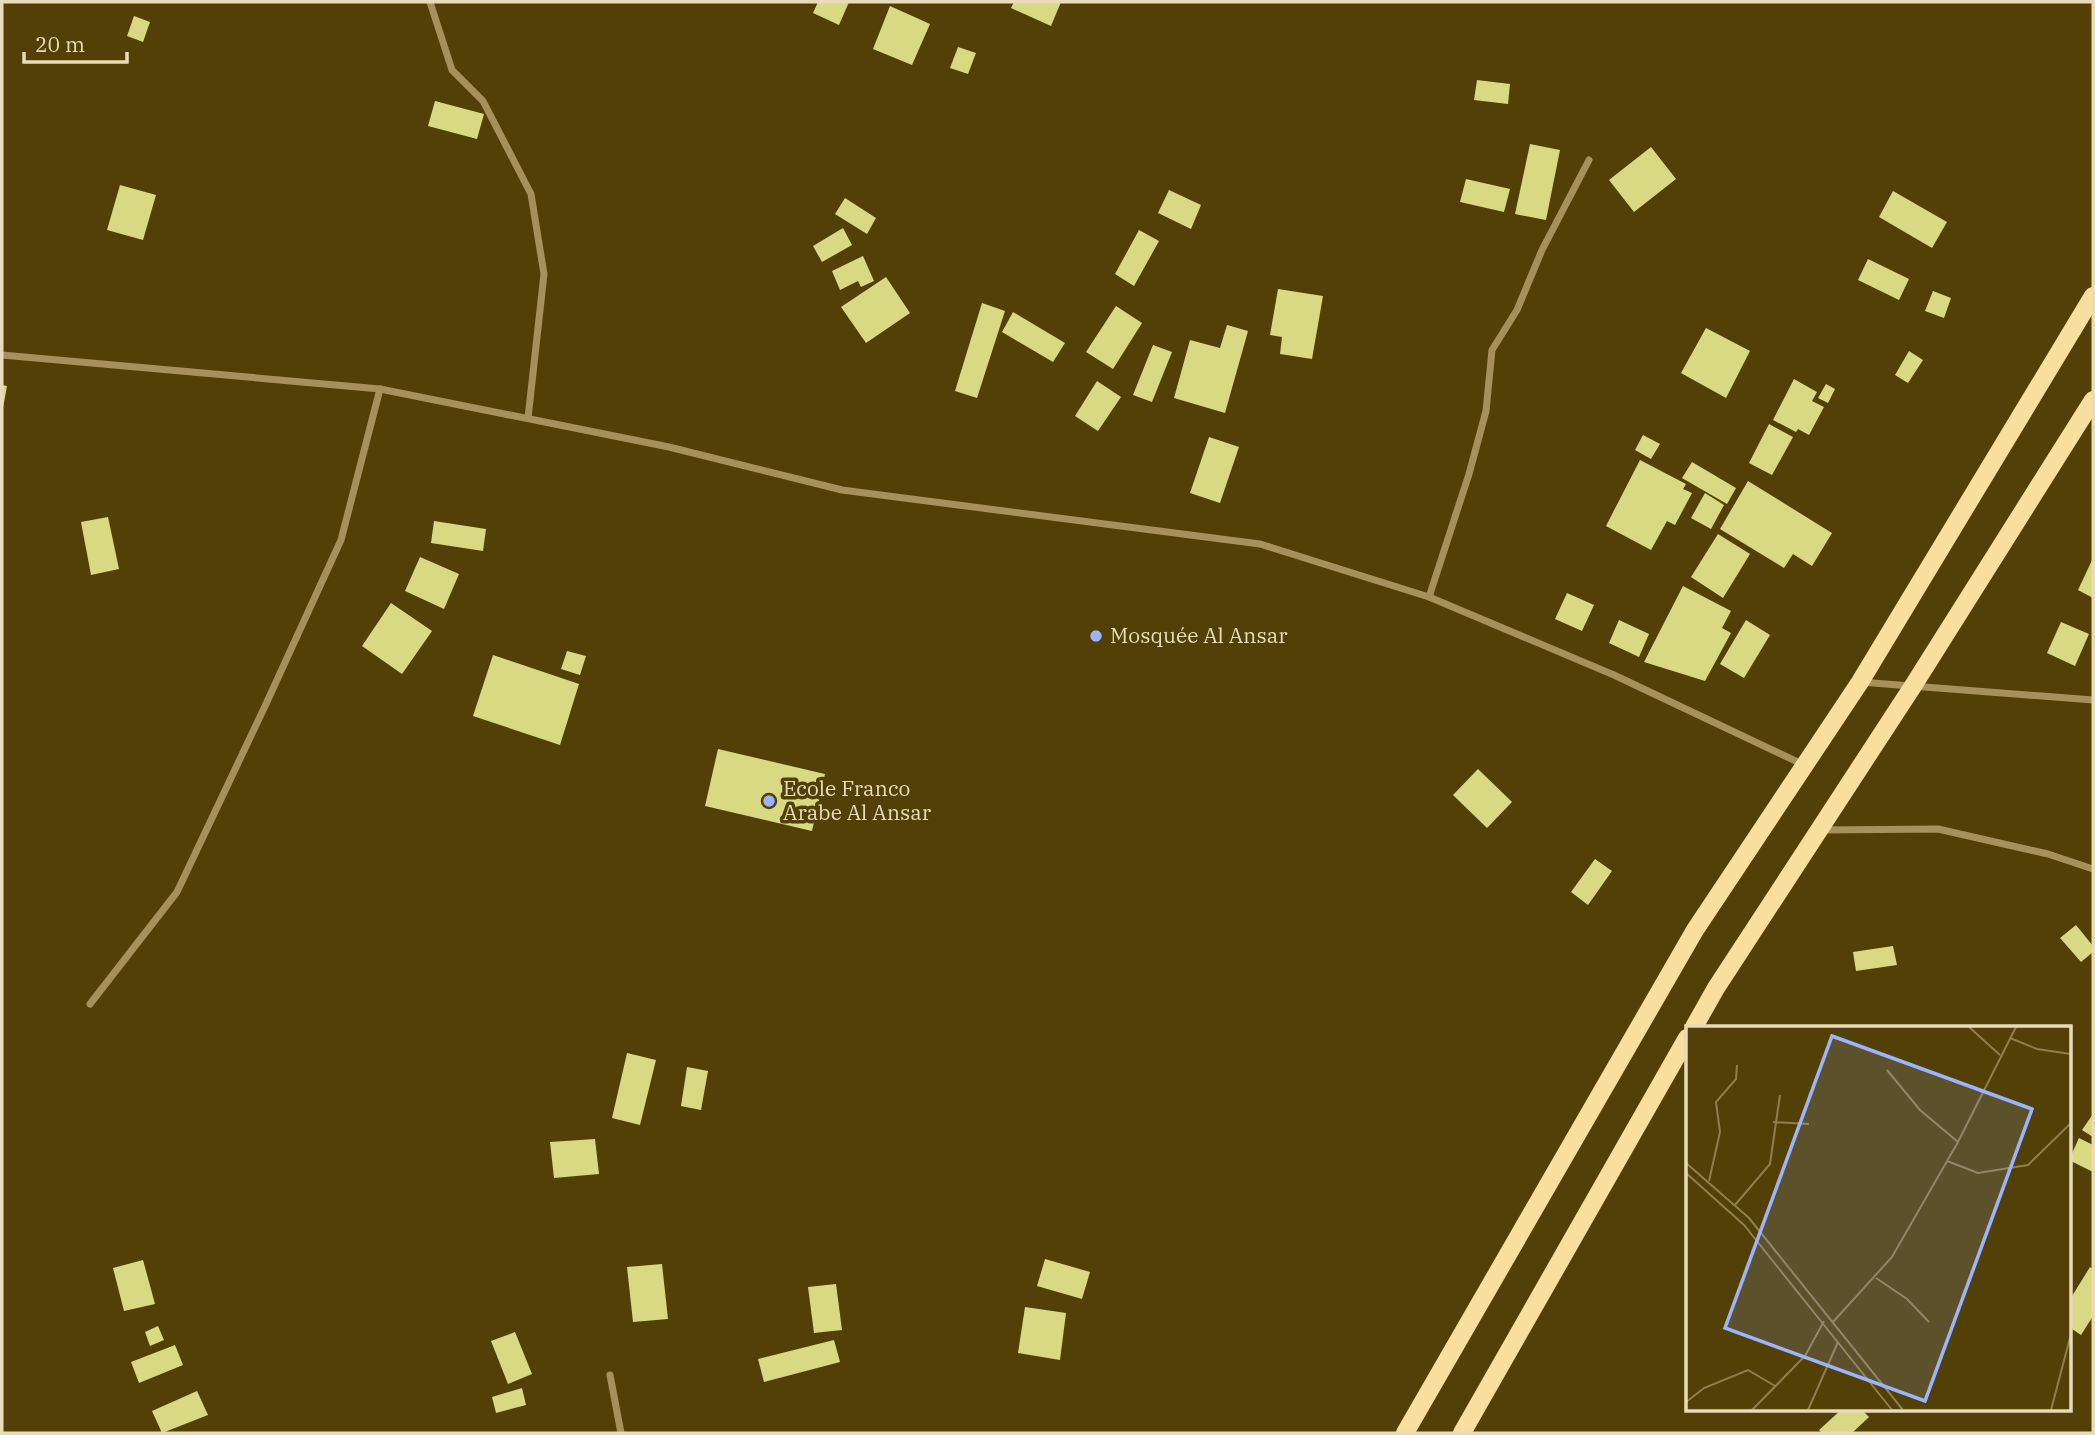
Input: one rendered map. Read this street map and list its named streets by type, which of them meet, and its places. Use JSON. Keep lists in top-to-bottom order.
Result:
{
  "places": ["Mosquée Al Ansar", "Ecole Franco Arabe Al Ansar"],
  "scale_bar": "20 m"
}
